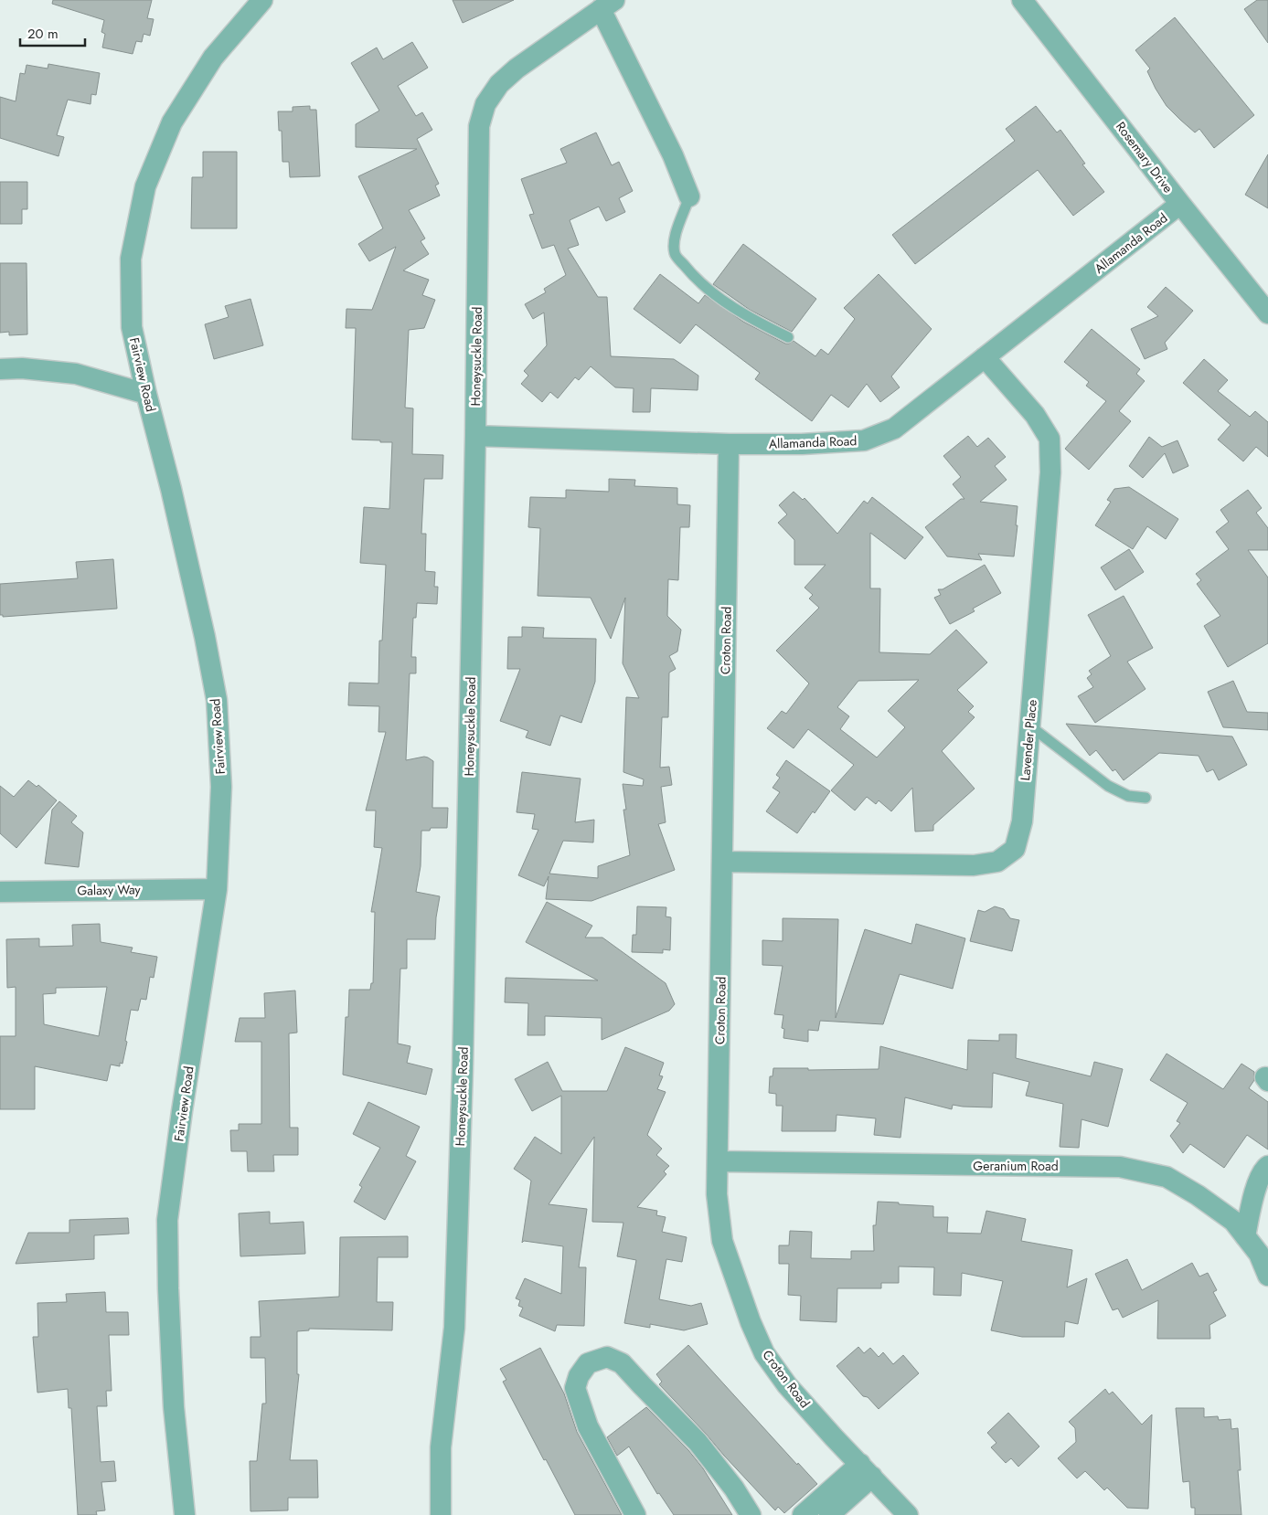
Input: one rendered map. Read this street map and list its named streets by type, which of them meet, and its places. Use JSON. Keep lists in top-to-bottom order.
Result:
{
  "streets": {
    "street": [
      "Rosemary Drive",
      "Allamanda Road",
      "Honeysuckle Road",
      "Fairview Road",
      "Croton Road",
      "Lavender Place",
      "Galaxy Way",
      "Geranium Road"
    ]
  },
  "crossings": [
    ["Rosemary Drive", "Allamanda Road"],
    ["Allamanda Road", "Honeysuckle Road"],
    ["Allamanda Road", "Croton Road"],
    ["Allamanda Road", "Lavender Place"],
    ["Fairview Road", "Galaxy Way"],
    ["Croton Road", "Lavender Place"],
    ["Croton Road", "Geranium Road"]
  ],
  "scale_bar": "20 m"
}
